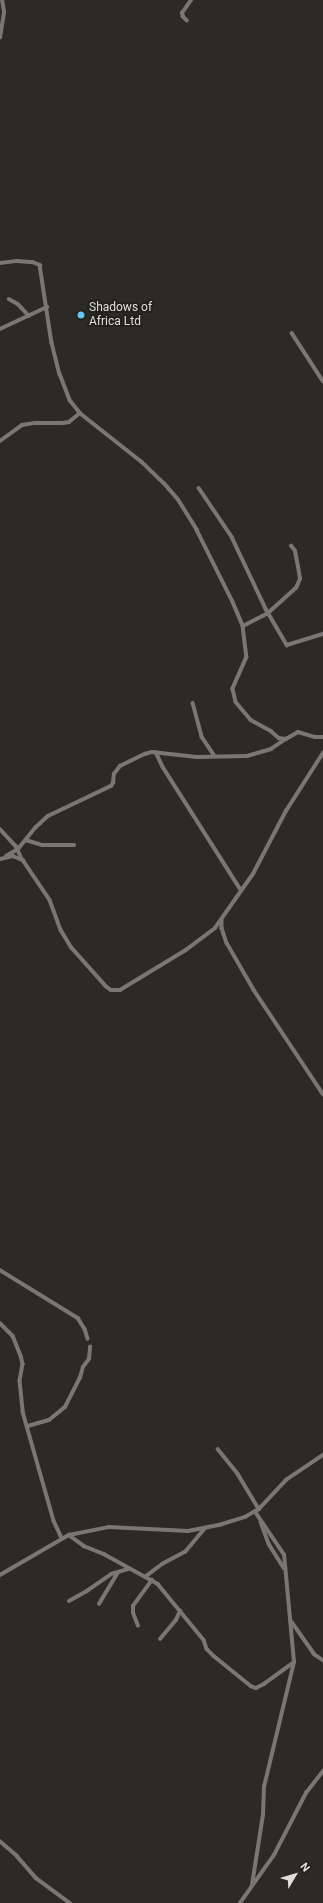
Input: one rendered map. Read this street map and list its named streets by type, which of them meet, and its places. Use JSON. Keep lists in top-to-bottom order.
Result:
{
  "places": ["Shadows of Africa Ltd"],
  "north": "top right"
}
